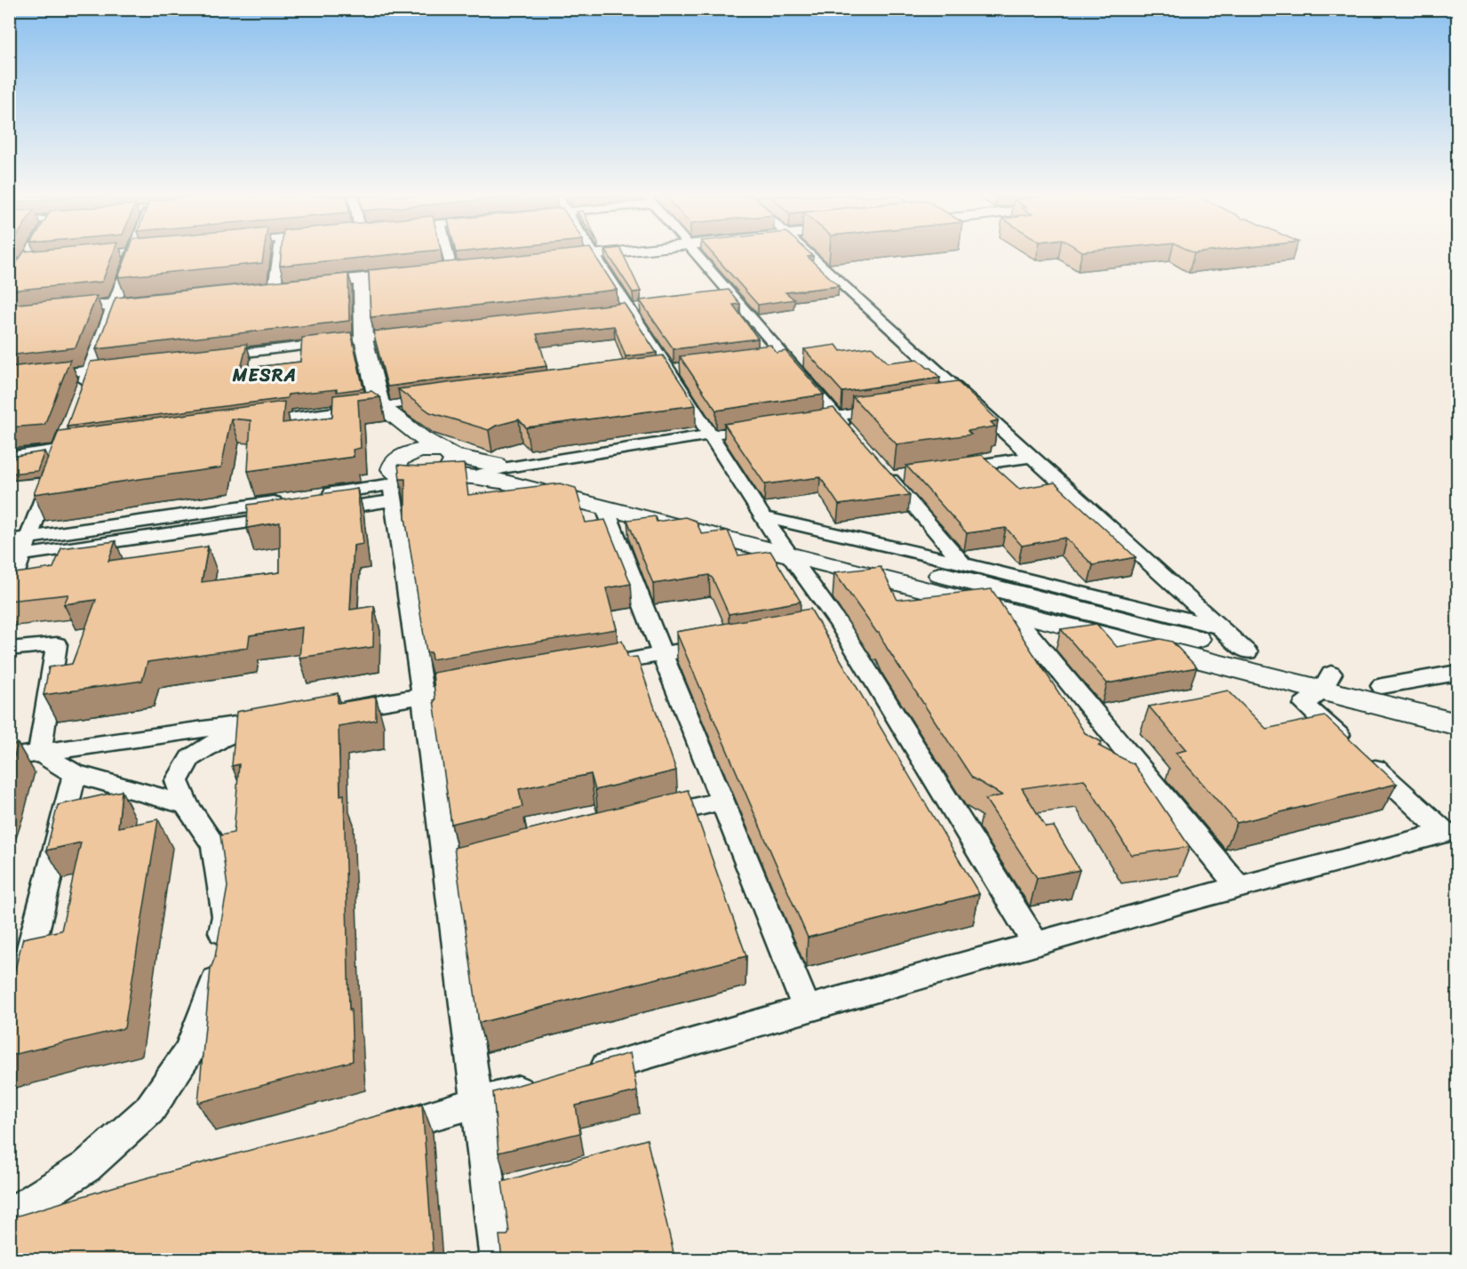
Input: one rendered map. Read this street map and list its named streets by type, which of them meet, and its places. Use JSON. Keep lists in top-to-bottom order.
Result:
{
  "districts": ["MESRA"]
}
